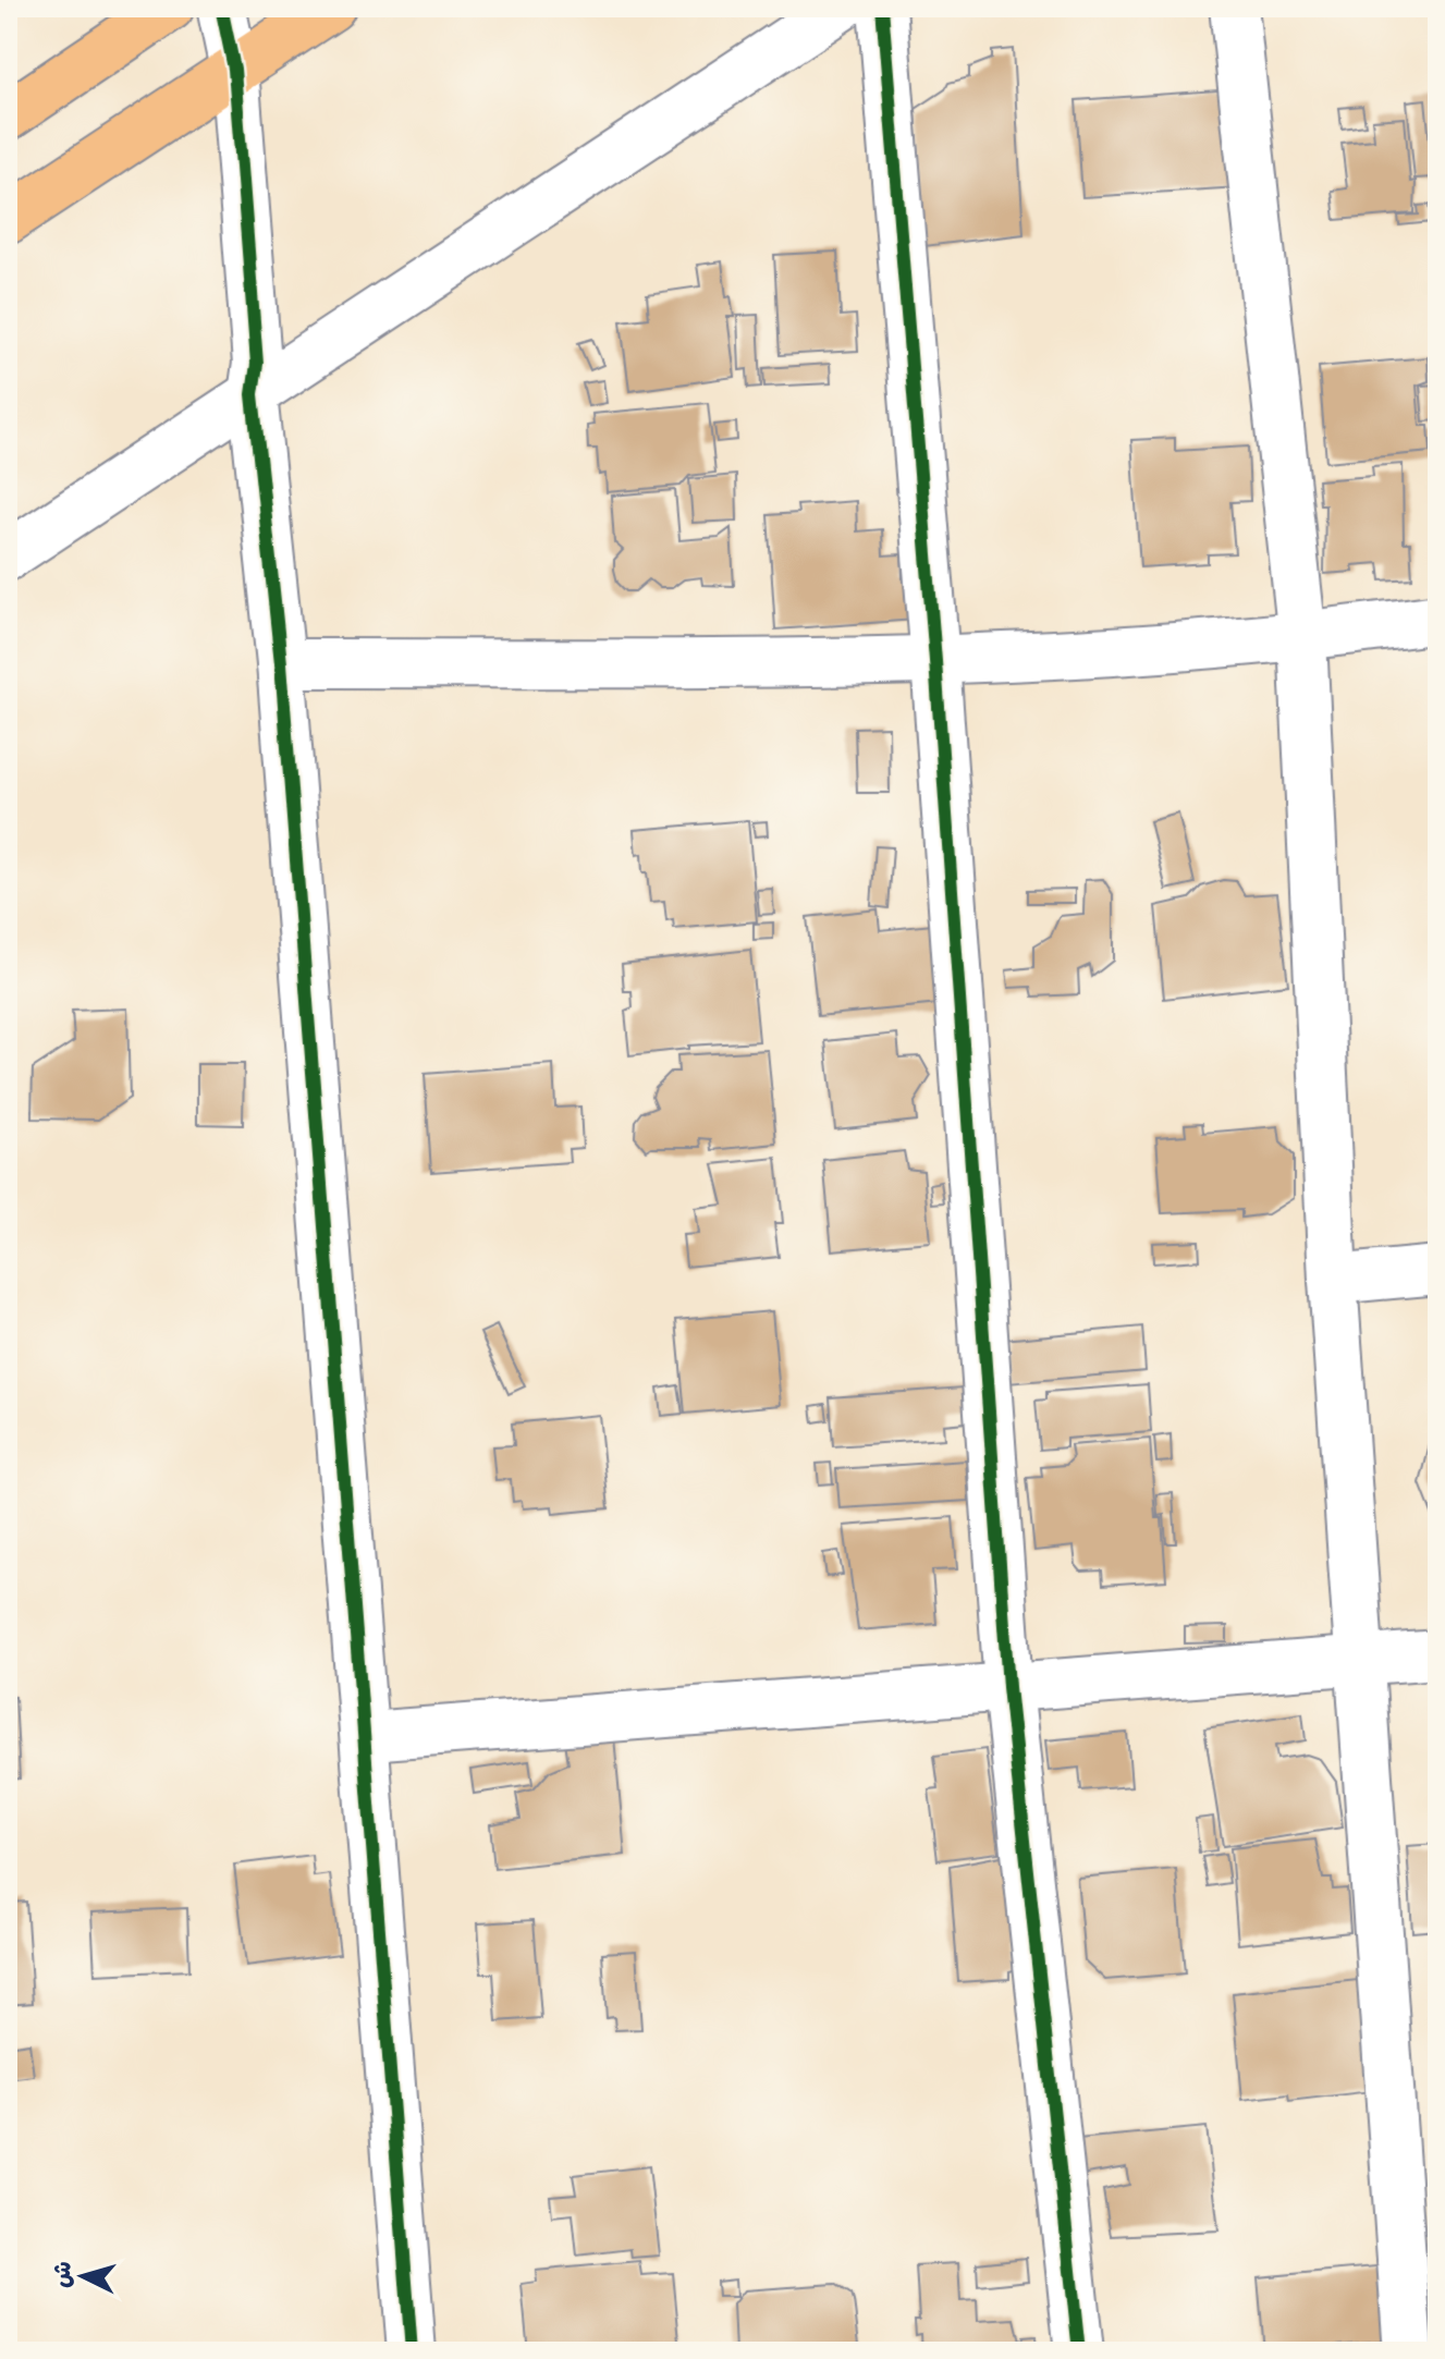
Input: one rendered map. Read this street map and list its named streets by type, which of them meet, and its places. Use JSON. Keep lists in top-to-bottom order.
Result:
{
  "north": "left"
}
